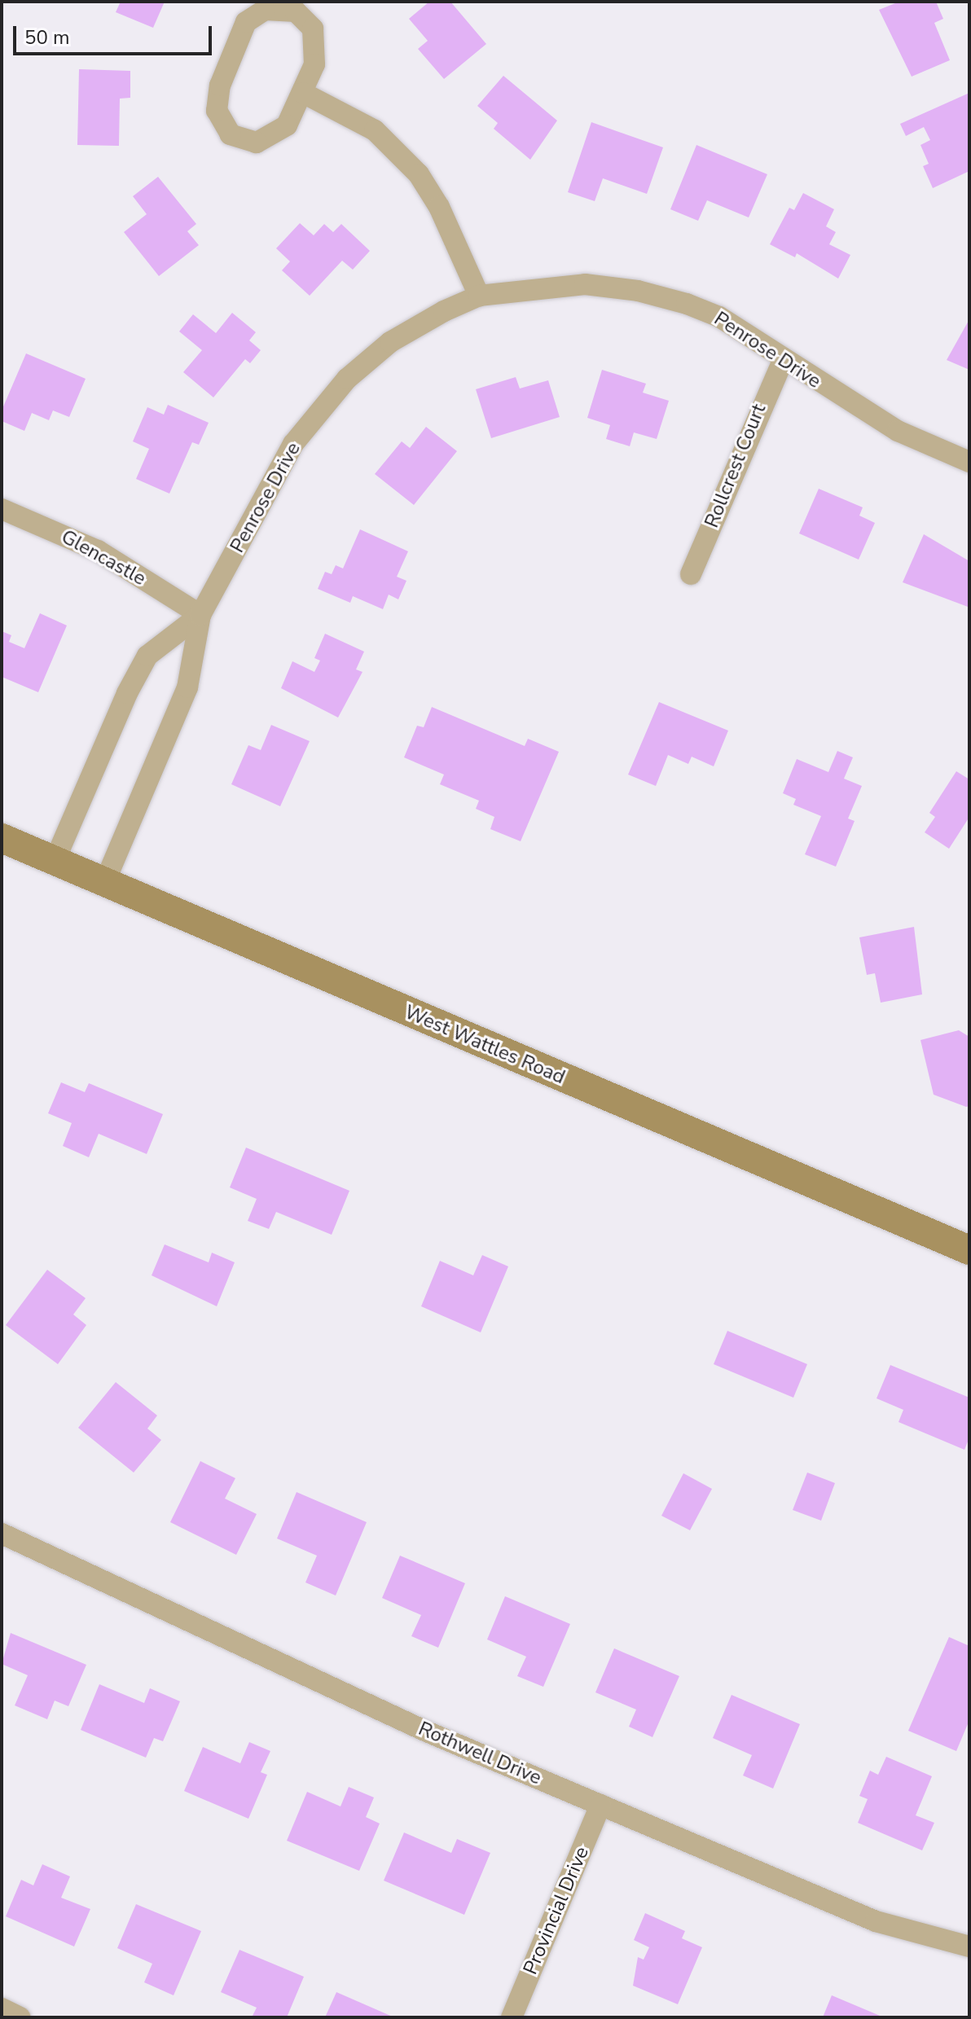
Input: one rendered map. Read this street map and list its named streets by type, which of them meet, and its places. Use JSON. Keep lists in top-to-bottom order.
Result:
{
  "streets": {
    "street": [
      "Penrose Drive",
      "Rollcrest Court",
      "Glencastle",
      "West Wattles Road",
      "Rothwell Drive",
      "Provincial Drive"
    ]
  },
  "crossings": [
    ["Penrose Drive", "Rollcrest Court"],
    ["Penrose Drive", "Glencastle"],
    ["Penrose Drive", "West Wattles Road"],
    ["Rothwell Drive", "Provincial Drive"]
  ],
  "scale_bar": "50 m"
}
